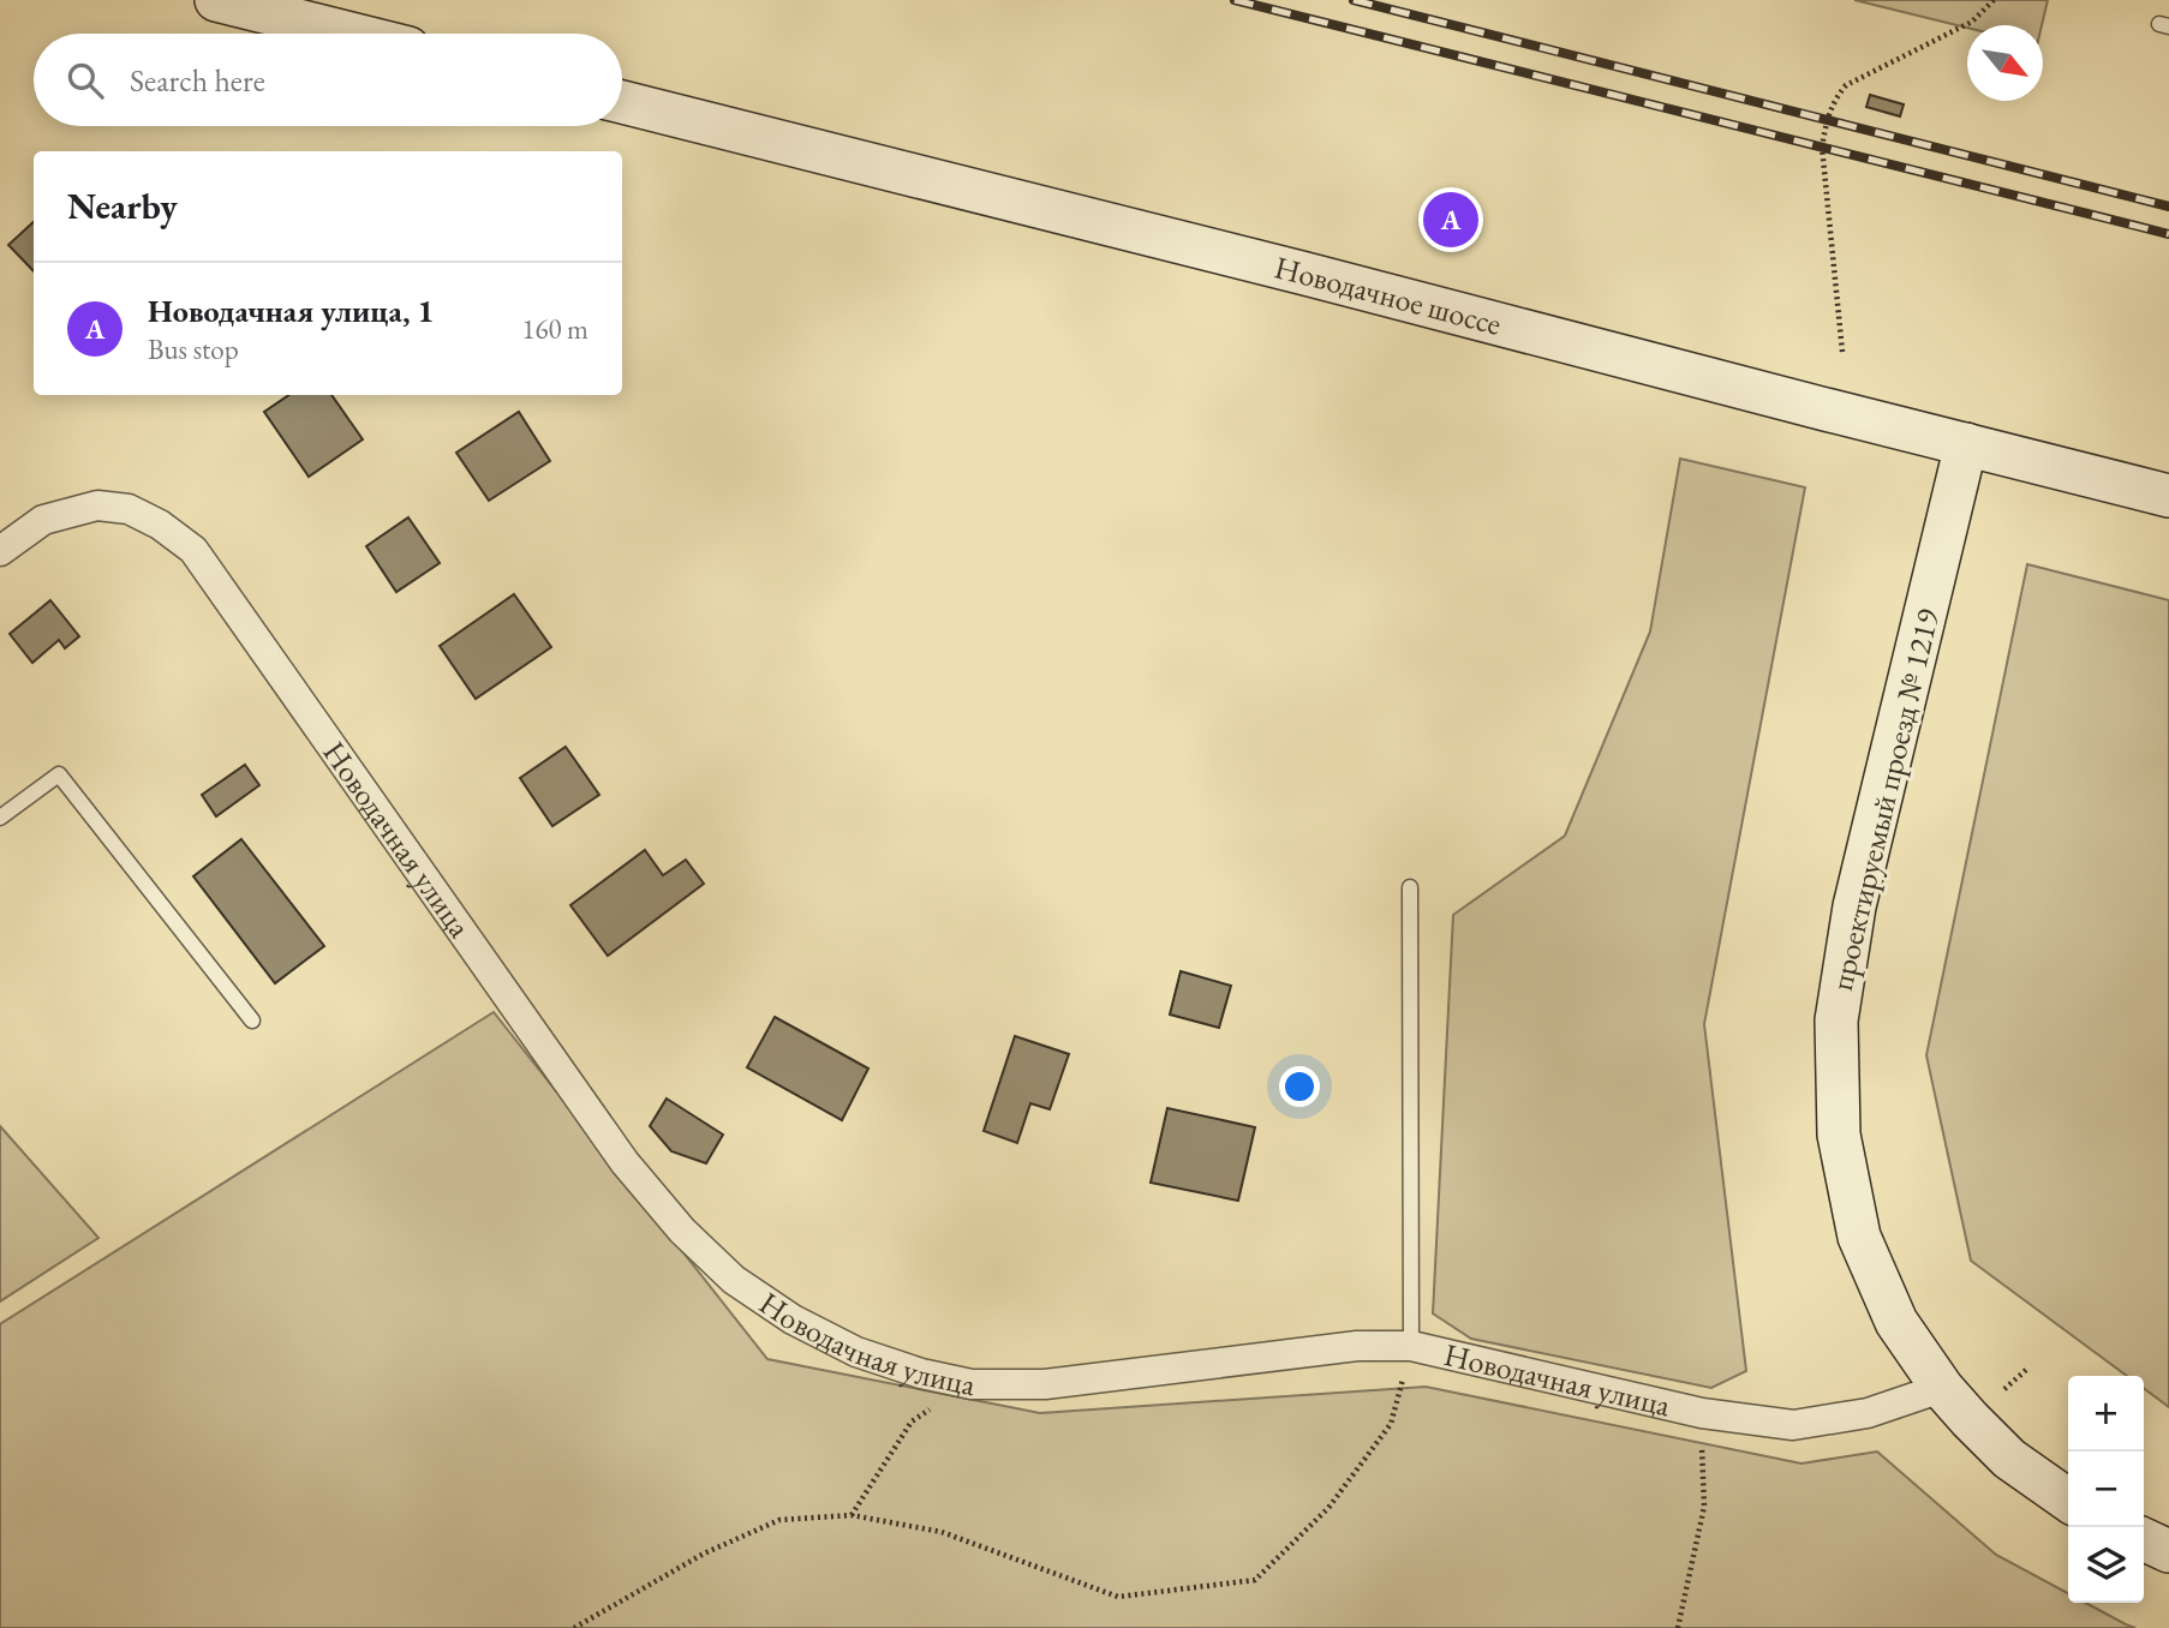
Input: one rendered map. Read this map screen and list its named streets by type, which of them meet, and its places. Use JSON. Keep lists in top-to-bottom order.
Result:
{
  "streets": {
    "street": ["Новодачное шоссе", "проектируемый проезд № 1219", "Новодачная улица"]
  },
  "crossings": [
    ["Новодачное шоссе", "проектируемый проезд № 1219"],
    ["проектируемый проезд № 1219", "Новодачная улица"]
  ],
  "north": "bottom right",
  "page": {
    "search": "Search here",
    "heading": "Nearby",
    "pins": "A",
    "list": [
      {
        "mark": "A",
        "name": "Новодачная улица, 1",
        "note": "Bus stop",
        "value": "160 m"
      }
    ],
    "map_buttons": ["+", "−"]
  }
}
